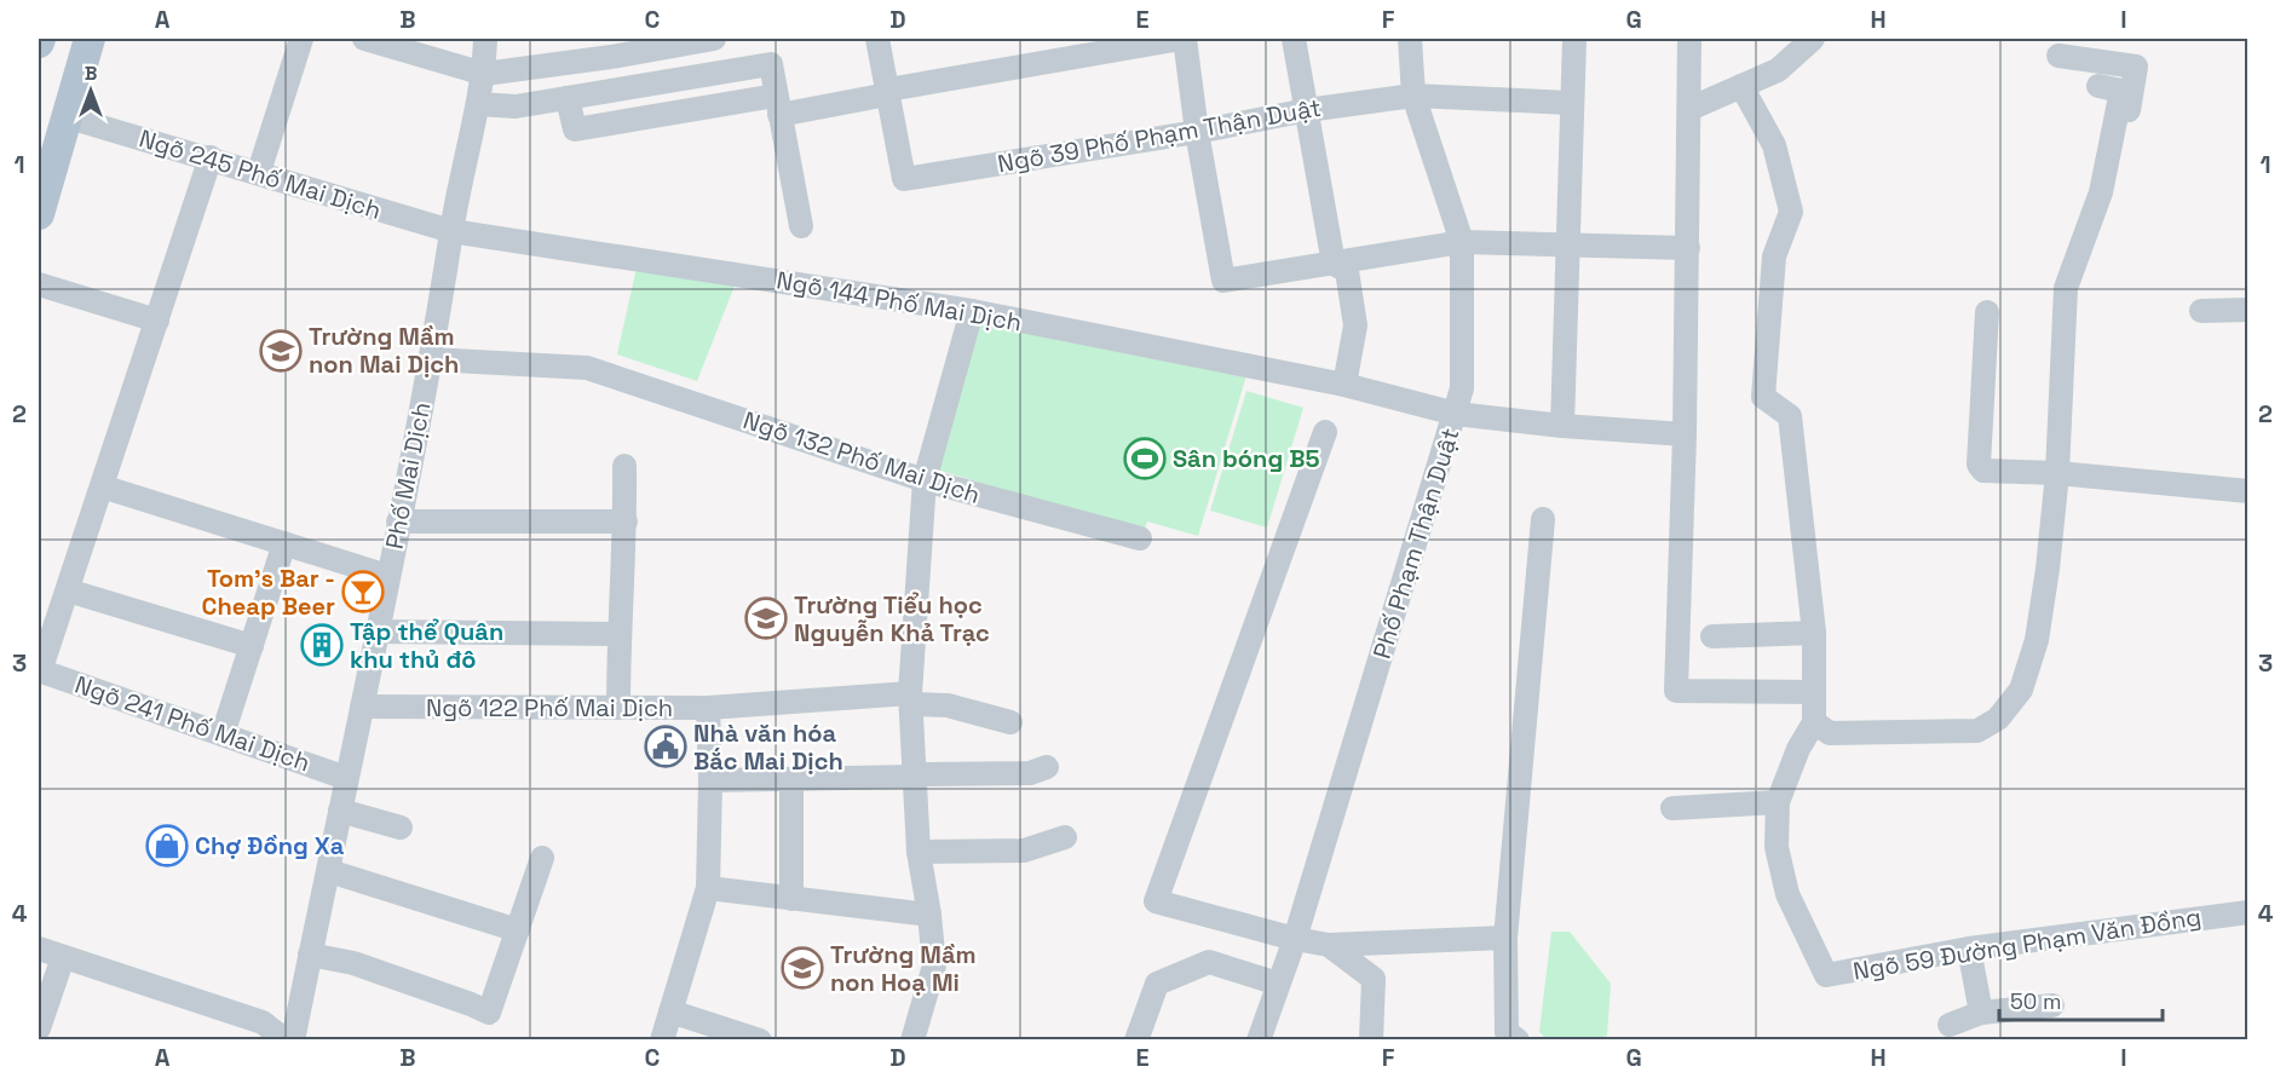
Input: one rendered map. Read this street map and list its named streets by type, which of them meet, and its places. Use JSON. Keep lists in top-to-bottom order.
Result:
{
  "streets": {
    "street": [
      "Ngõ 39 Phố Phạm Thận Duật",
      "Ngõ 245 Phố Mai Dịch",
      "Ngõ 144 Phố Mai Dịch",
      "Ngõ 132 Phố Mai Dịch",
      "Phố Mai Dịch",
      "Phố Phạm Thận Duật",
      "Ngõ 122 Phố Mai Dịch",
      "Ngõ 241 Phố Mai Dịch",
      "Ngõ 59 Đường Phạm Văn Đồng"
    ]
  },
  "crossings": [
    ["Ngõ 39 Phố Phạm Thận Duật", "Phố Phạm Thận Duật"],
    ["Ngõ 245 Phố Mai Dịch", "Ngõ 144 Phố Mai Dịch"],
    ["Ngõ 245 Phố Mai Dịch", "Phố Mai Dịch"],
    ["Ngõ 144 Phố Mai Dịch", "Phố Mai Dịch"],
    ["Ngõ 144 Phố Mai Dịch", "Phố Phạm Thận Duật"],
    ["Ngõ 132 Phố Mai Dịch", "Phố Mai Dịch"],
    ["Phố Mai Dịch", "Ngõ 122 Phố Mai Dịch"],
    ["Phố Mai Dịch", "Ngõ 241 Phố Mai Dịch"]
  ],
  "places": {
    "school or university": ["Trường Mầm non Mai Dịch", "Trường Tiểu học Nguyễn Khả Trạc", "Trường Mầm non Hoạ Mi"],
    "sports": ["Sân bóng B5"],
    "bar": ["Tom's Bar - Cheap Beer"],
    "building": ["Tập thể Quân khu thủ đô"],
    "public building": ["Nhà văn hóa Bắc Mai Dịch"],
    "shop": ["Chợ Đồng Xa"]
  },
  "scale_bar": "50 m",
  "north": "top",
  "grid": {
    "columns": [
      "A",
      "B",
      "C",
      "D",
      "E",
      "F",
      "G",
      "H",
      "I"
    ],
    "rows": [
      "1",
      "2",
      "3",
      "4"
    ]
  }
}
